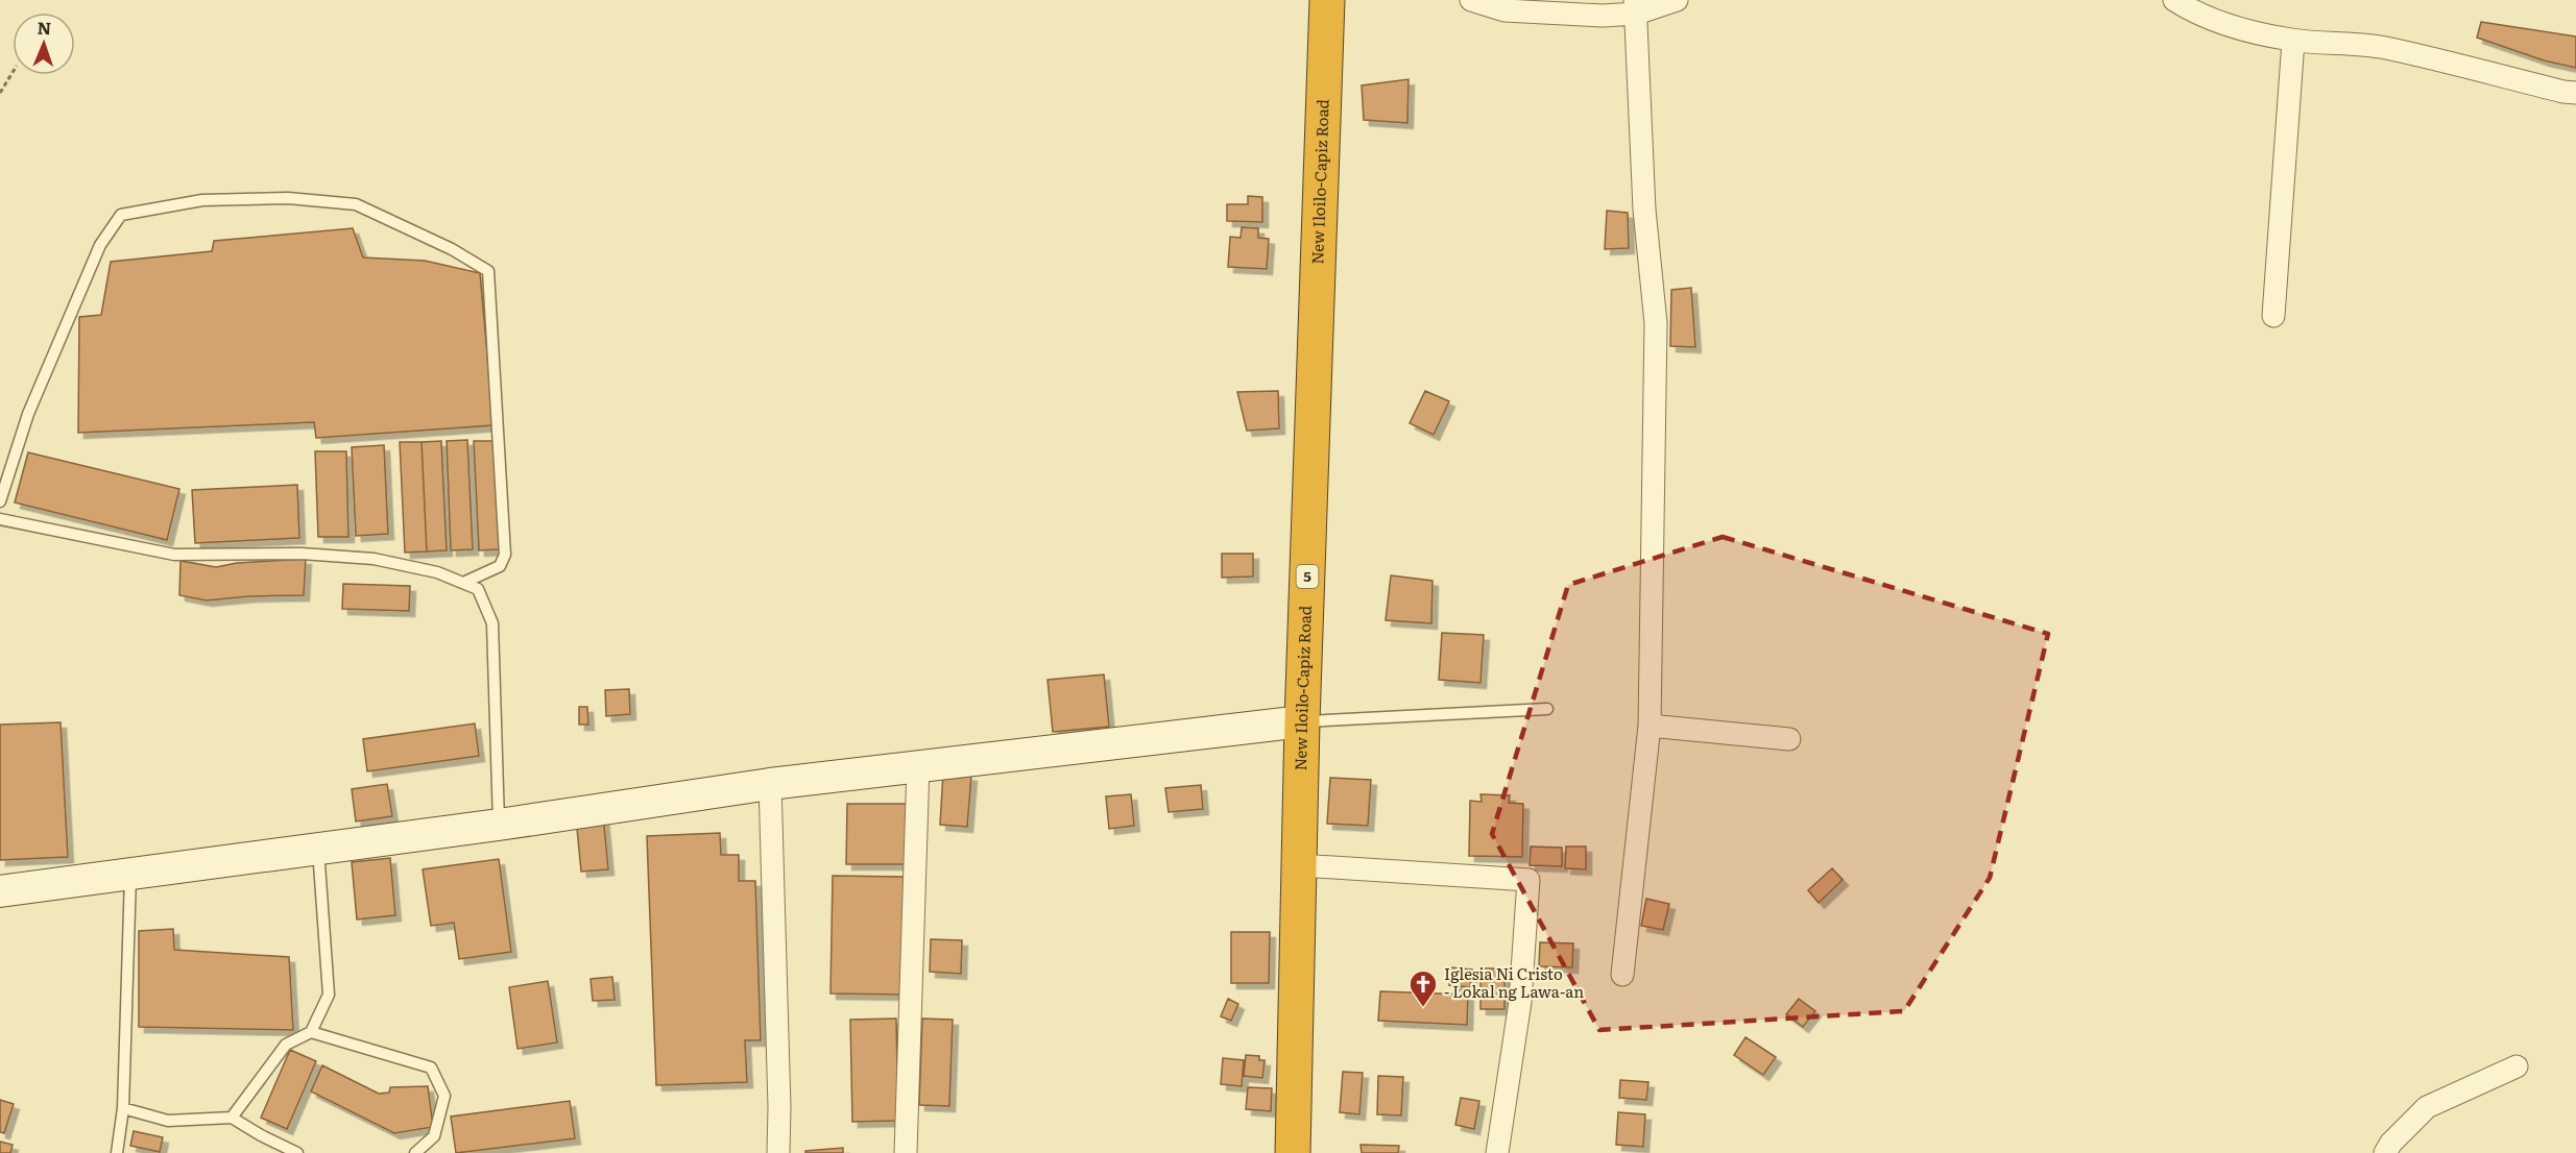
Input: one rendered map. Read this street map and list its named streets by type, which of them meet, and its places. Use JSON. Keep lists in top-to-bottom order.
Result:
{
  "streets": {
    "highway": ["New Iloilo-Capiz Road", "5"]
  },
  "places": {
    "church": ["Iglesia Ni Cristo - Lokal ng Lawa-an"]
  },
  "north": "top"
}
